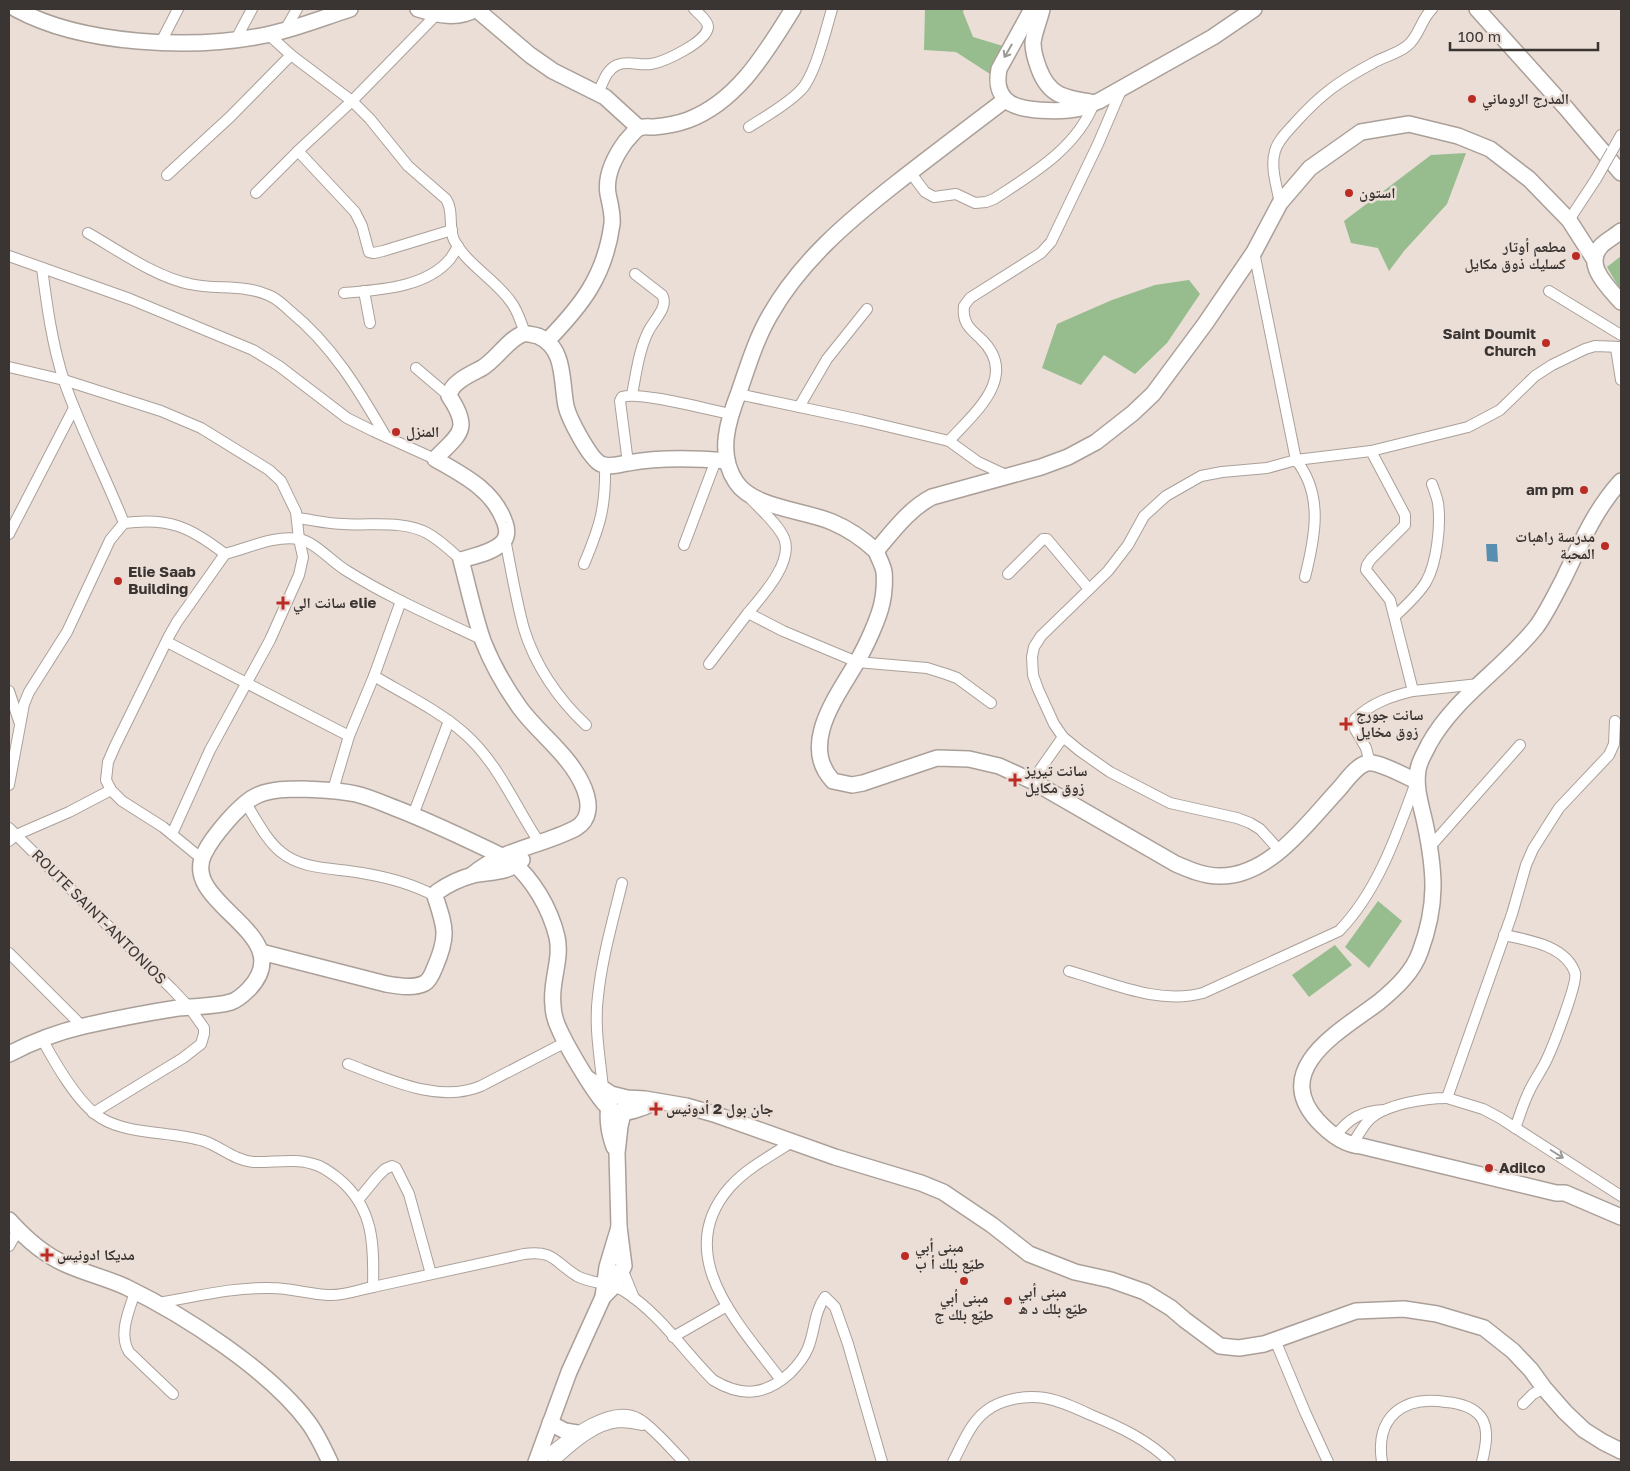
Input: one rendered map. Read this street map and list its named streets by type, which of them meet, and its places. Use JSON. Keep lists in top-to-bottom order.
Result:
{
  "streets": {
    "street": ["ROUTE SAINT-ANTONIOS"]
  },
  "places": {
    "other": [
      "المدرج الروماني",
      "استون",
      "مطعم أوتار كسليك ذوق مكايل",
      "Saint Doumit Church",
      "المنزل",
      "am pm",
      "مدرسة راهبات المحبة",
      "Elie Saab Building",
      "Adilco",
      "مبنى أبي طيّع بلك أ ب",
      "مبنى أبي طيّع بلك ج",
      "مبنى أبي طيّع بلك د ه"
    ],
    "health": [
      "سانت الي elie",
      "سانت جورج زوق مخايل",
      "سانت تيريز زوق مكايل",
      "جان بول 2 أدونيس",
      "مديكا ادونيس"
    ]
  },
  "scale_bar": "100 m"
}
